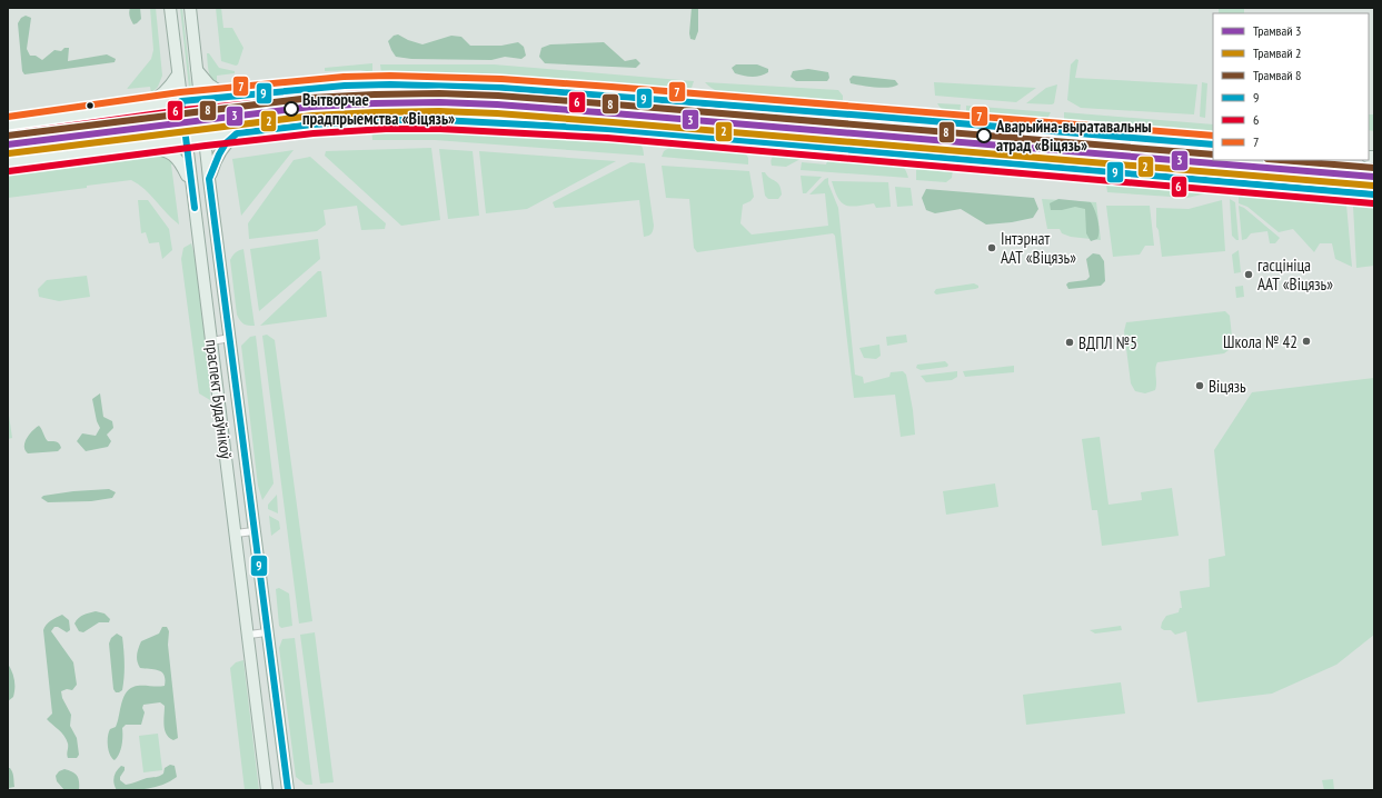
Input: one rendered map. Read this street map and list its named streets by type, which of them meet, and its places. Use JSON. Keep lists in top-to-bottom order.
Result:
{
  "streets": {
    "main road": ["праспект Будаўнікоў"]
  },
  "places": [
    "Вытворчае прадпрыемства «Віцязь»",
    "Аварыйна-выратавальны атрад «Віцязь»",
    "Інтэрнат ААТ «Віцязь»",
    "гасцініца ААТ «Віцязь»",
    "Школа № 42",
    "ВДПЛ №5",
    "Віцязь"
  ],
  "lines": [
    "transit line 7",
    "transit line 9",
    "tram line 8",
    "transit line 6",
    "tram line 3",
    "tram line 2"
  ],
  "legend": [
    "Трамвай 3",
    "Трамвай 2",
    "Трамвай 8",
    "9",
    "6",
    "7"
  ]
}
